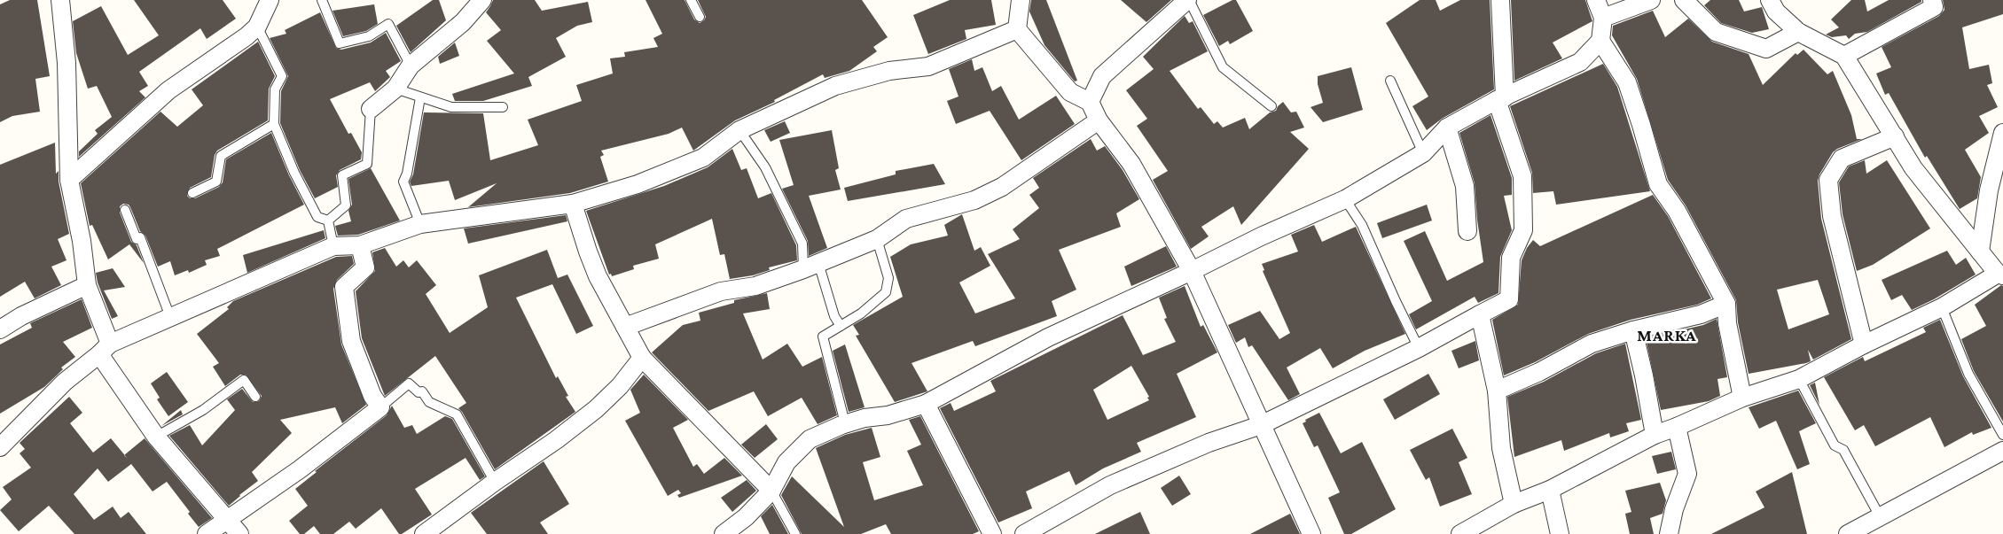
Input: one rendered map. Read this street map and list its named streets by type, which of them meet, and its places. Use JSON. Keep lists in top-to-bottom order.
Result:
{
  "districts": ["MARKA"]
}
